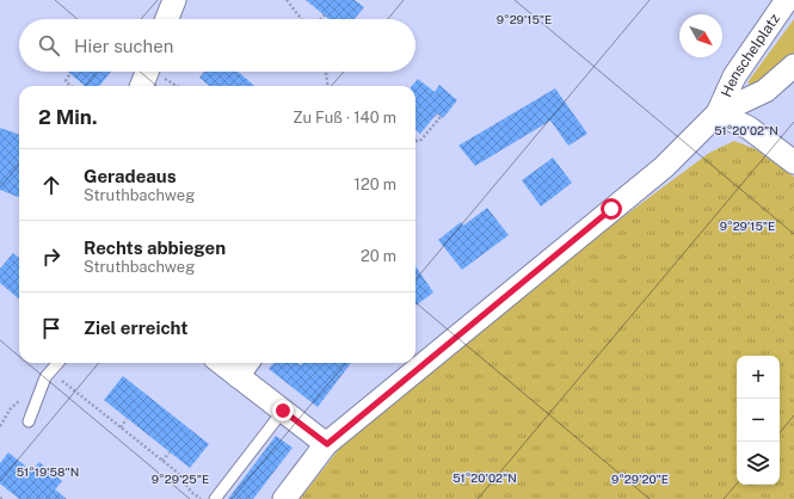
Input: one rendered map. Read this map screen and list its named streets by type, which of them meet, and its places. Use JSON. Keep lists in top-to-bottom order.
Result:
{
  "streets": {
    "street": ["Henschelplatz"]
  },
  "north": "bottom right",
  "page": {
    "search": "Hier suchen",
    "heading": ["2 Min.", "Zu Fuß · 140 m"],
    "list": [
      ["Geradeaus", "Struthbachweg", "120 m"],
      ["Rechts abbiegen", "Struthbachweg", "20 m"],
      "Ziel erreicht"
    ],
    "map_buttons": ["+", "−"]
  },
  "coordinates": [
    "9°29'15\"E",
    "51°20'02\"N",
    "51°19'58\"N",
    "9°29'25\"E",
    "9°29'20\"E"
  ]
}
